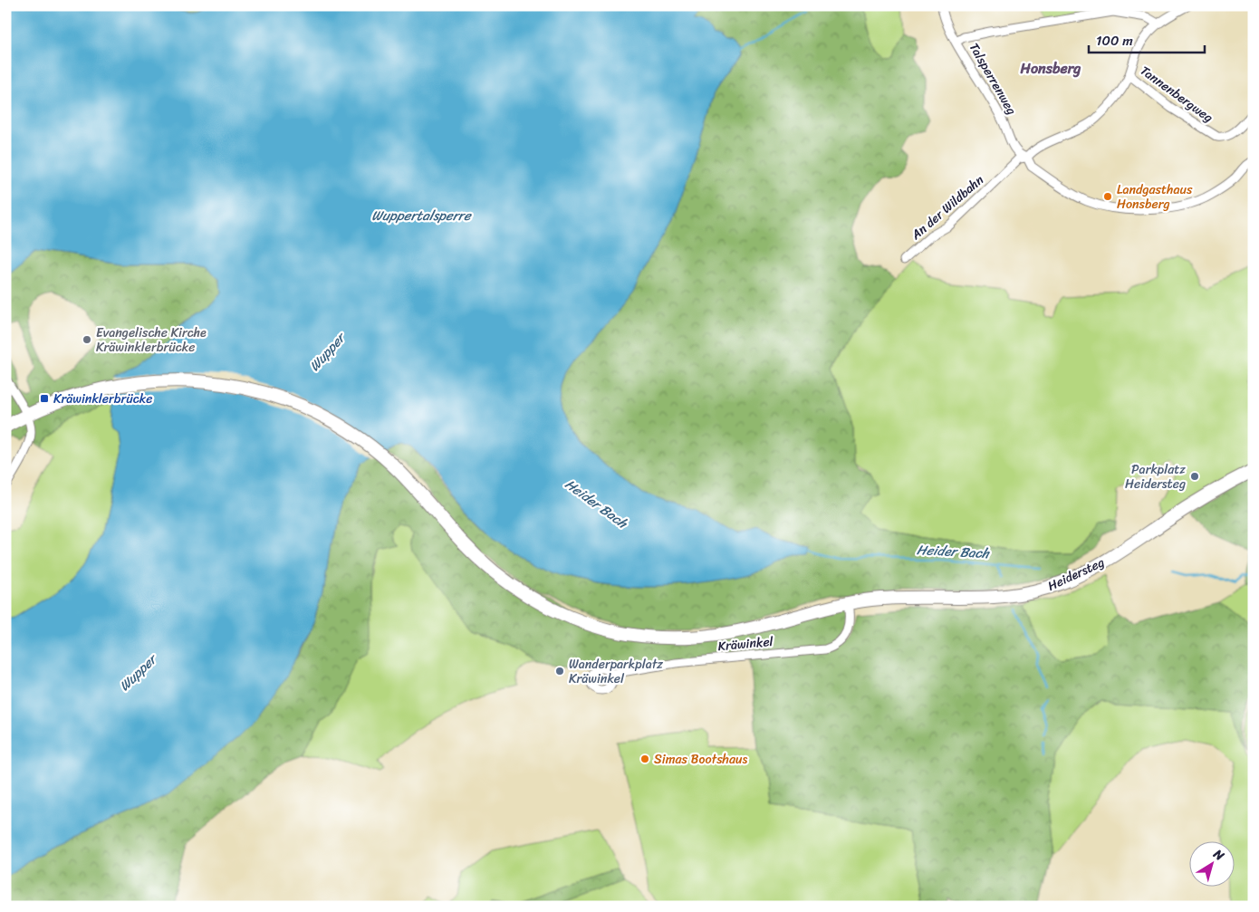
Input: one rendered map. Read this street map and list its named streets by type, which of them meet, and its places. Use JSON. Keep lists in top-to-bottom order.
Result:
{
  "streets": {
    "main road": ["Heidersteg"],
    "street": [
      "Talsperrenweg",
      "Tannenbergweg",
      "An der Wildbahn",
      "Kräwinkel"
    ]
  },
  "crossings": [
    ["Talsperrenweg", "An der Wildbahn"],
    ["Tannenbergweg", "An der Wildbahn"],
    ["Heidersteg", "Kräwinkel"]
  ],
  "districts": ["Honsberg"],
  "water": ["Wuppertalsperre", "Wupper", "Heider Bach"],
  "places": {
    "other": [
      "Landgasthaus Honsberg",
      "Evangelische Kirche Kräwinklerbrücke",
      "Parkplatz Heidersteg",
      "Wanderparkplatz Kräwinkel",
      "Simas Bootshaus"
    ],
    "transit": ["Kräwinklerbrücke"]
  },
  "scale_bar": "100 m",
  "north": "top right"
}
